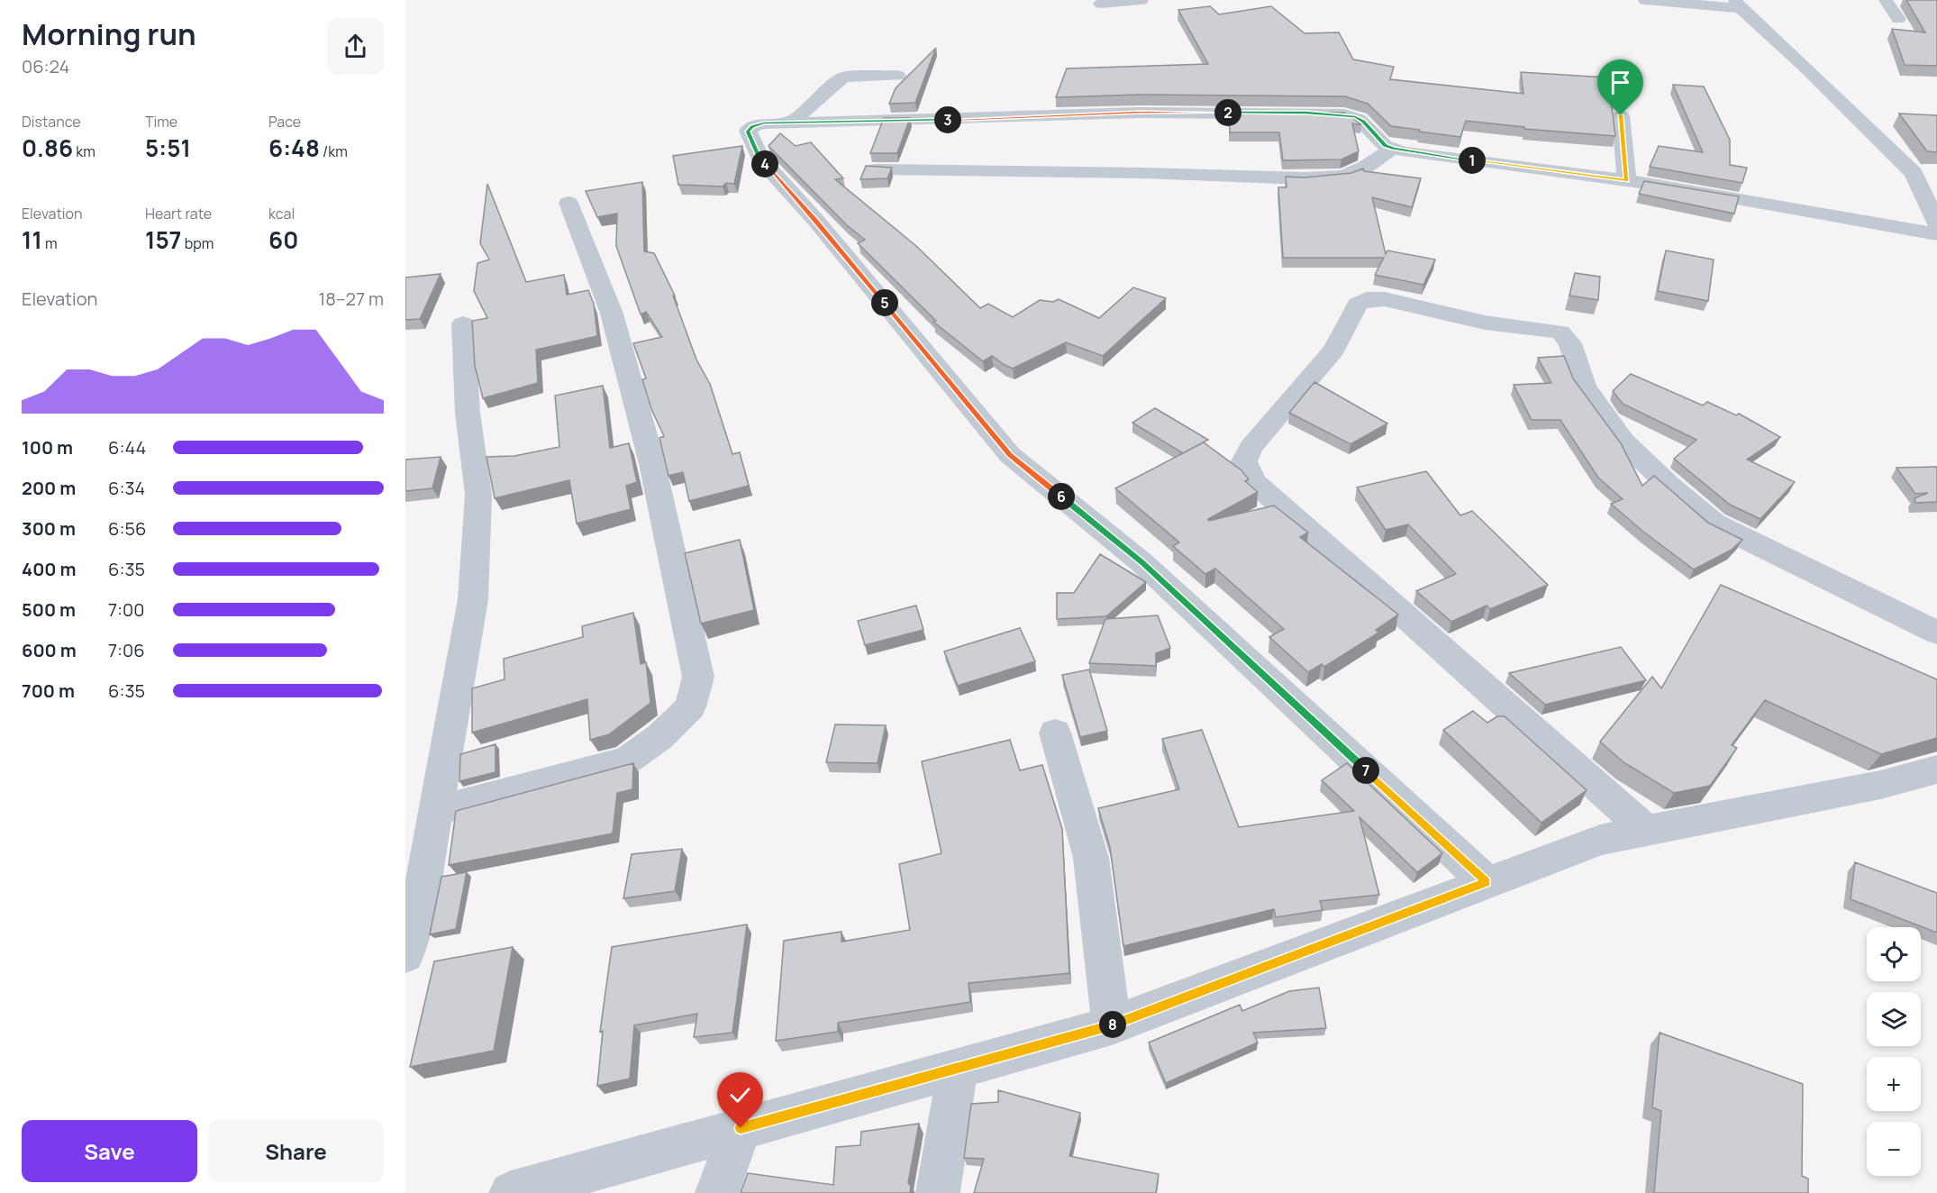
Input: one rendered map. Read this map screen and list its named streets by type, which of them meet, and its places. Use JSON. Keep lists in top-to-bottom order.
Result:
{
  "page": {
    "heading": ["Morning run", "06:24"],
    "stats": [
      ["Distance", "0.86 km"],
      ["Time", "5:51"],
      ["Pace", "6:48 /km"],
      ["Elevation", "11 m"],
      ["Heart rate", "157 bpm"],
      ["kcal", "60"]
    ],
    "pins": [
      "2",
      "3",
      "1",
      "4",
      "5",
      "6",
      "7",
      "8"
    ],
    "chart": ["Elevation", "18–27 m"],
    "list": [
      {
        "name": "100 m",
        "note": "6:44"
      },
      {
        "name": "200 m",
        "note": "6:34"
      },
      {
        "name": "300 m",
        "note": "6:56"
      },
      {
        "name": "400 m",
        "note": "6:35"
      },
      {
        "name": "500 m",
        "note": "7:00"
      },
      {
        "name": "600 m",
        "note": "7:06"
      },
      {
        "name": "700 m",
        "note": "6:35"
      }
    ],
    "map_buttons": ["+", "−"],
    "buttons": ["Save", "Share"]
  }
}
